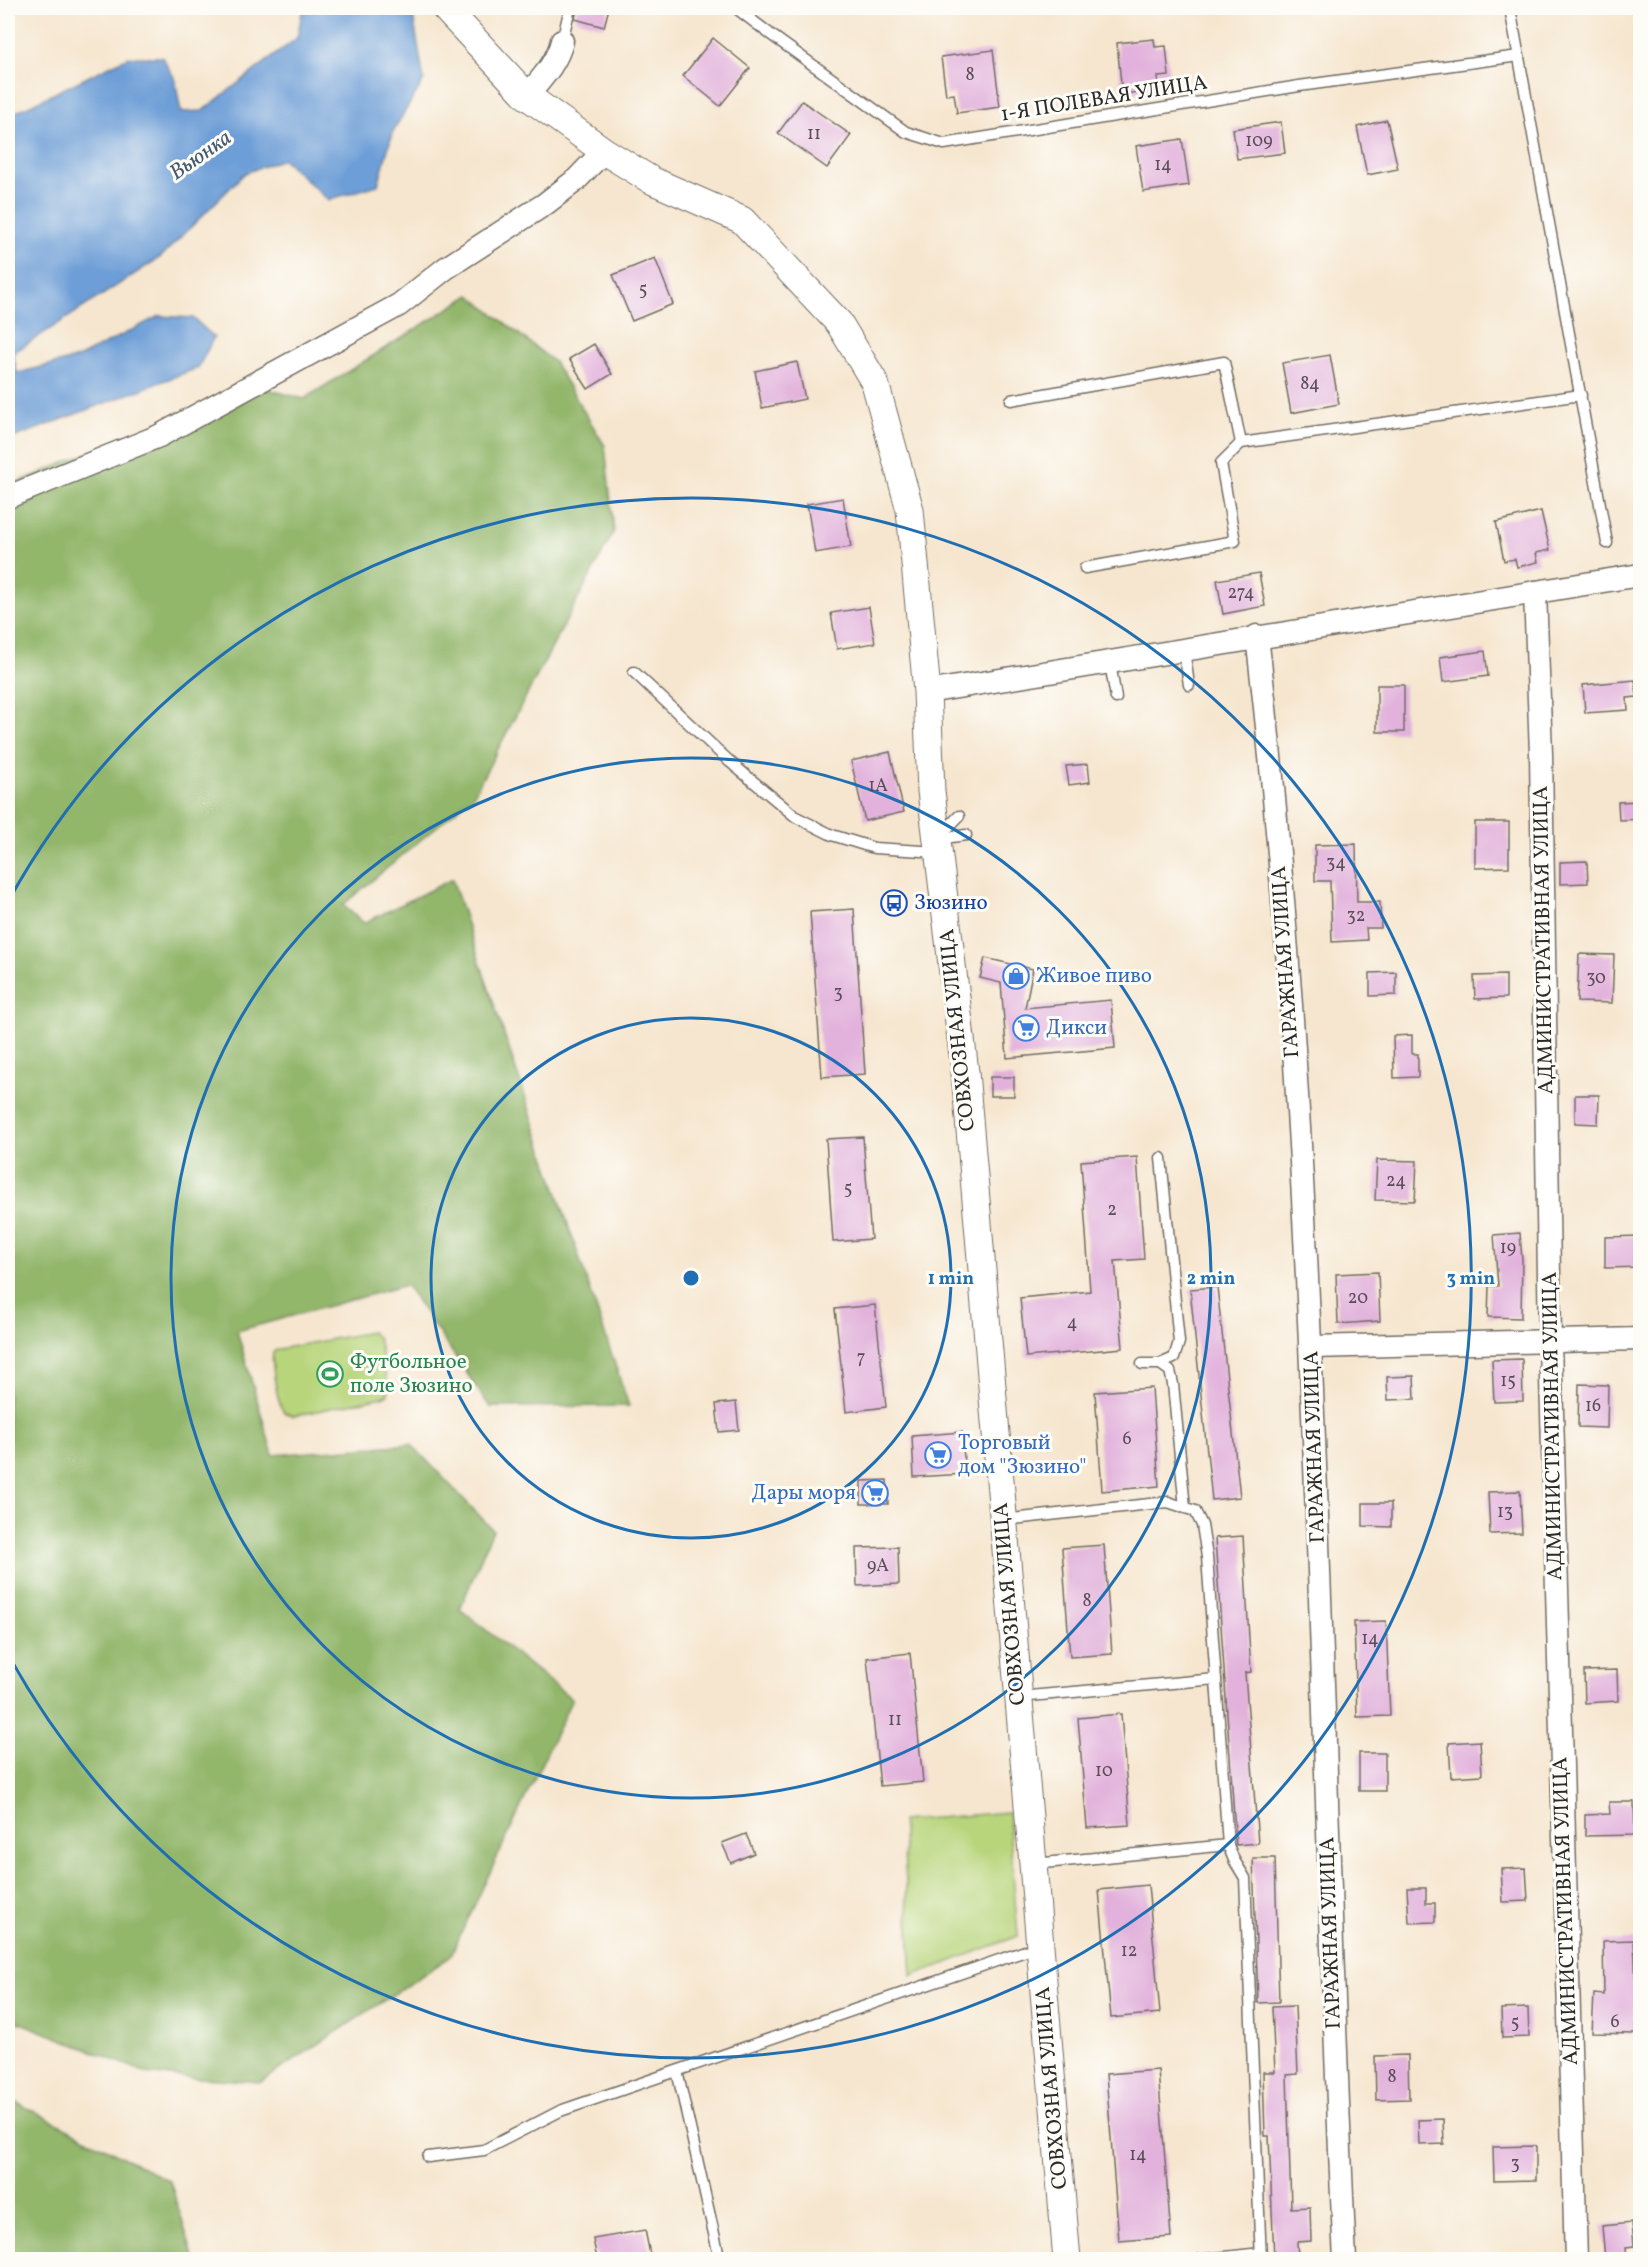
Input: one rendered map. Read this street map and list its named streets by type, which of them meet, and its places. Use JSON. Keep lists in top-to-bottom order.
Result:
{
  "streets": {
    "street": ["АДМИНИСТРАТИВНАЯ УЛИЦА", "ГАРАЖНАЯ УЛИЦА", "СОВХОЗНАЯ УЛИЦА"],
    "lane": ["1-Я ПОЛЕВАЯ УЛИЦА"]
  },
  "water": ["Вьюнка"],
  "places": {
    "bus stop": ["Зюзино"],
    "shop": ["Живое пиво"],
    "supermarket": ["Дикси", "Торговый дом \"Зюзино\"", "Дары моря"],
    "sports": ["Футбольное поле Зюзино"]
  },
  "house_numbers": [
    "8",
    "11",
    "109",
    "14",
    "5",
    "84",
    "274",
    "1А",
    "34",
    "32",
    "30",
    "3",
    "24",
    "5",
    "2",
    "19",
    "20",
    "4",
    "7",
    "15",
    "16",
    "6",
    "13",
    "9А",
    "8",
    "14",
    "11",
    "10",
    "12",
    "6",
    "5",
    "8",
    "14",
    "3"
  ],
  "rings": ["1 min", "2 min", "3 min"]
}
